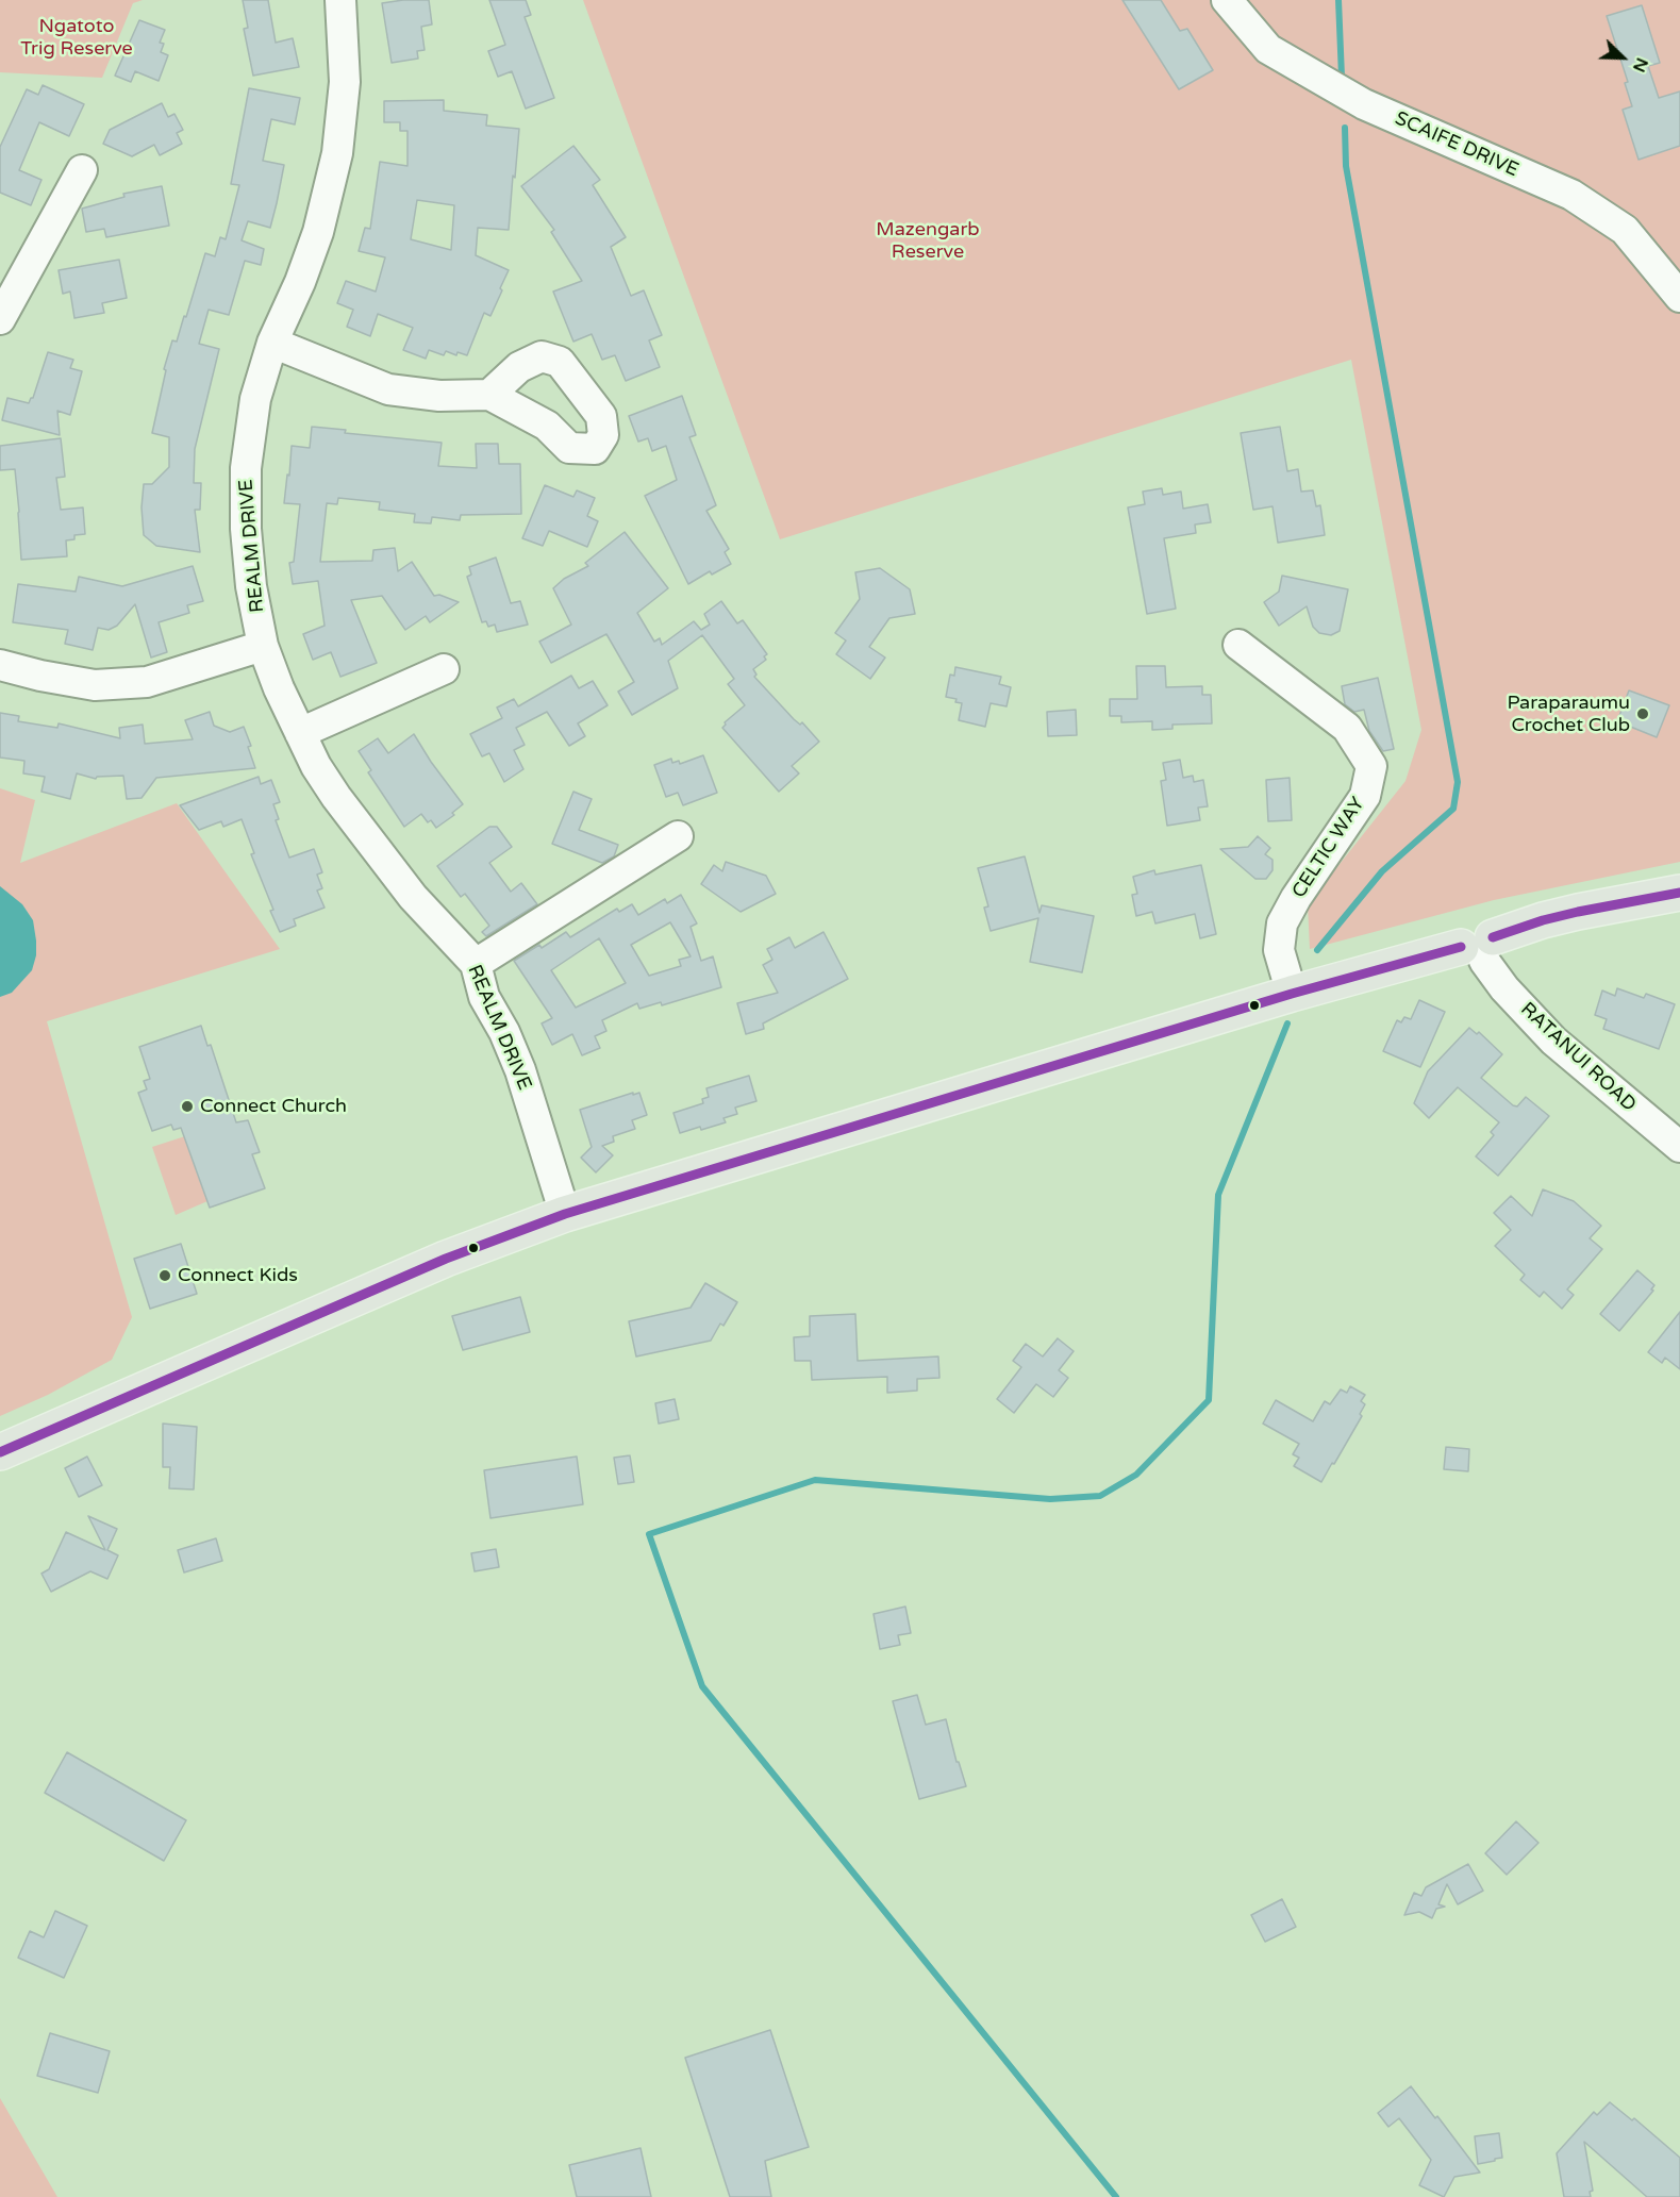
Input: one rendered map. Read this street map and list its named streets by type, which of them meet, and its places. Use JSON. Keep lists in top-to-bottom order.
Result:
{
  "streets": {
    "street": [
      "SCAIFE DRIVE",
      "REALM DRIVE",
      "CELTIC WAY",
      "RATANUI ROAD"
    ]
  },
  "parks": ["Ngatoto Trig Reserve", "Mazengarb Reserve"],
  "places": ["Paraparaumu Crochet Club", "Connect Church", "Connect Kids"],
  "north": "bottom right"
}
